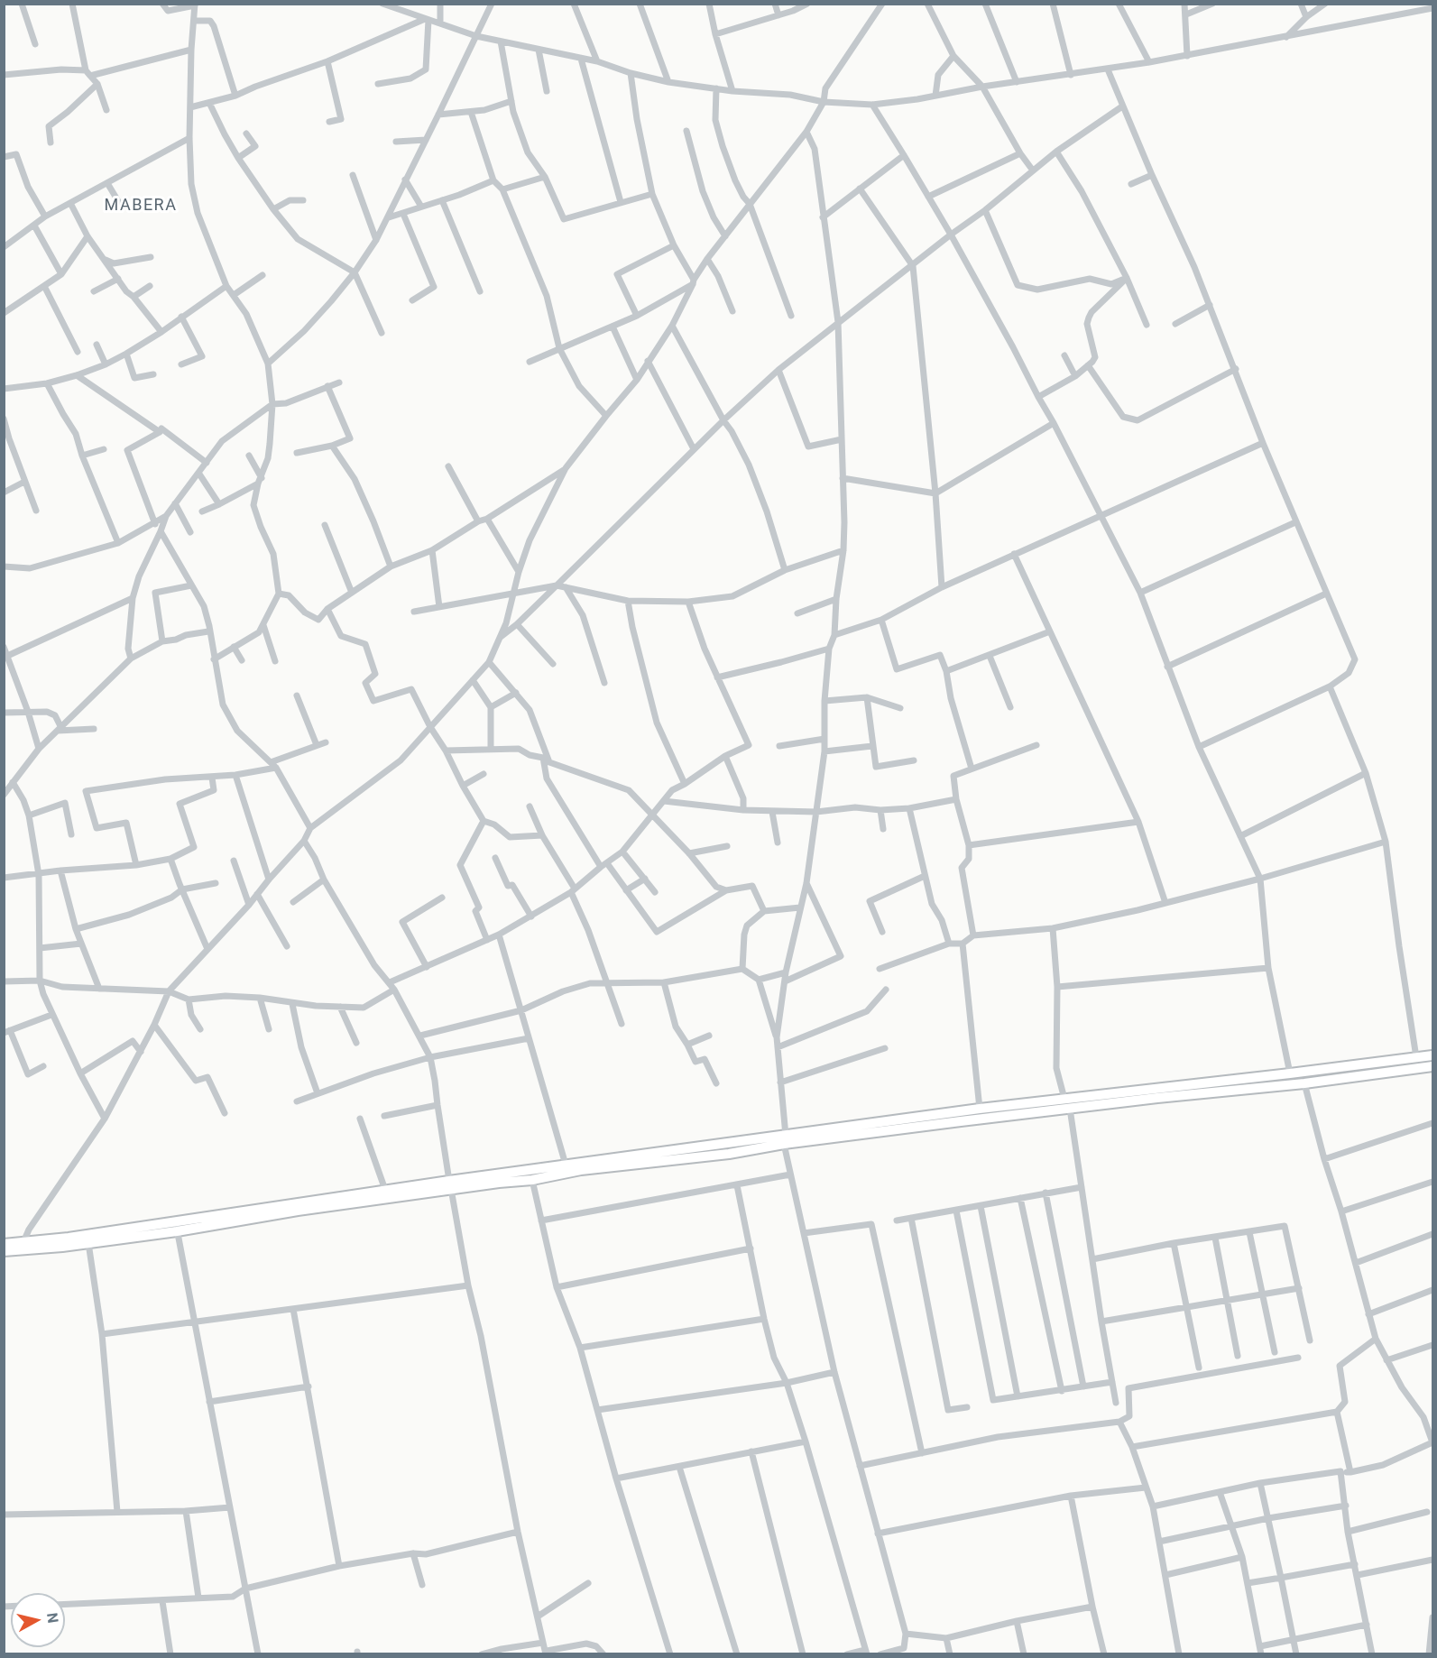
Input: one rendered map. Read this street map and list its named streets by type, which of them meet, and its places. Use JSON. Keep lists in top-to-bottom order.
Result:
{
  "districts": ["MABERA"],
  "north": "right"
}
